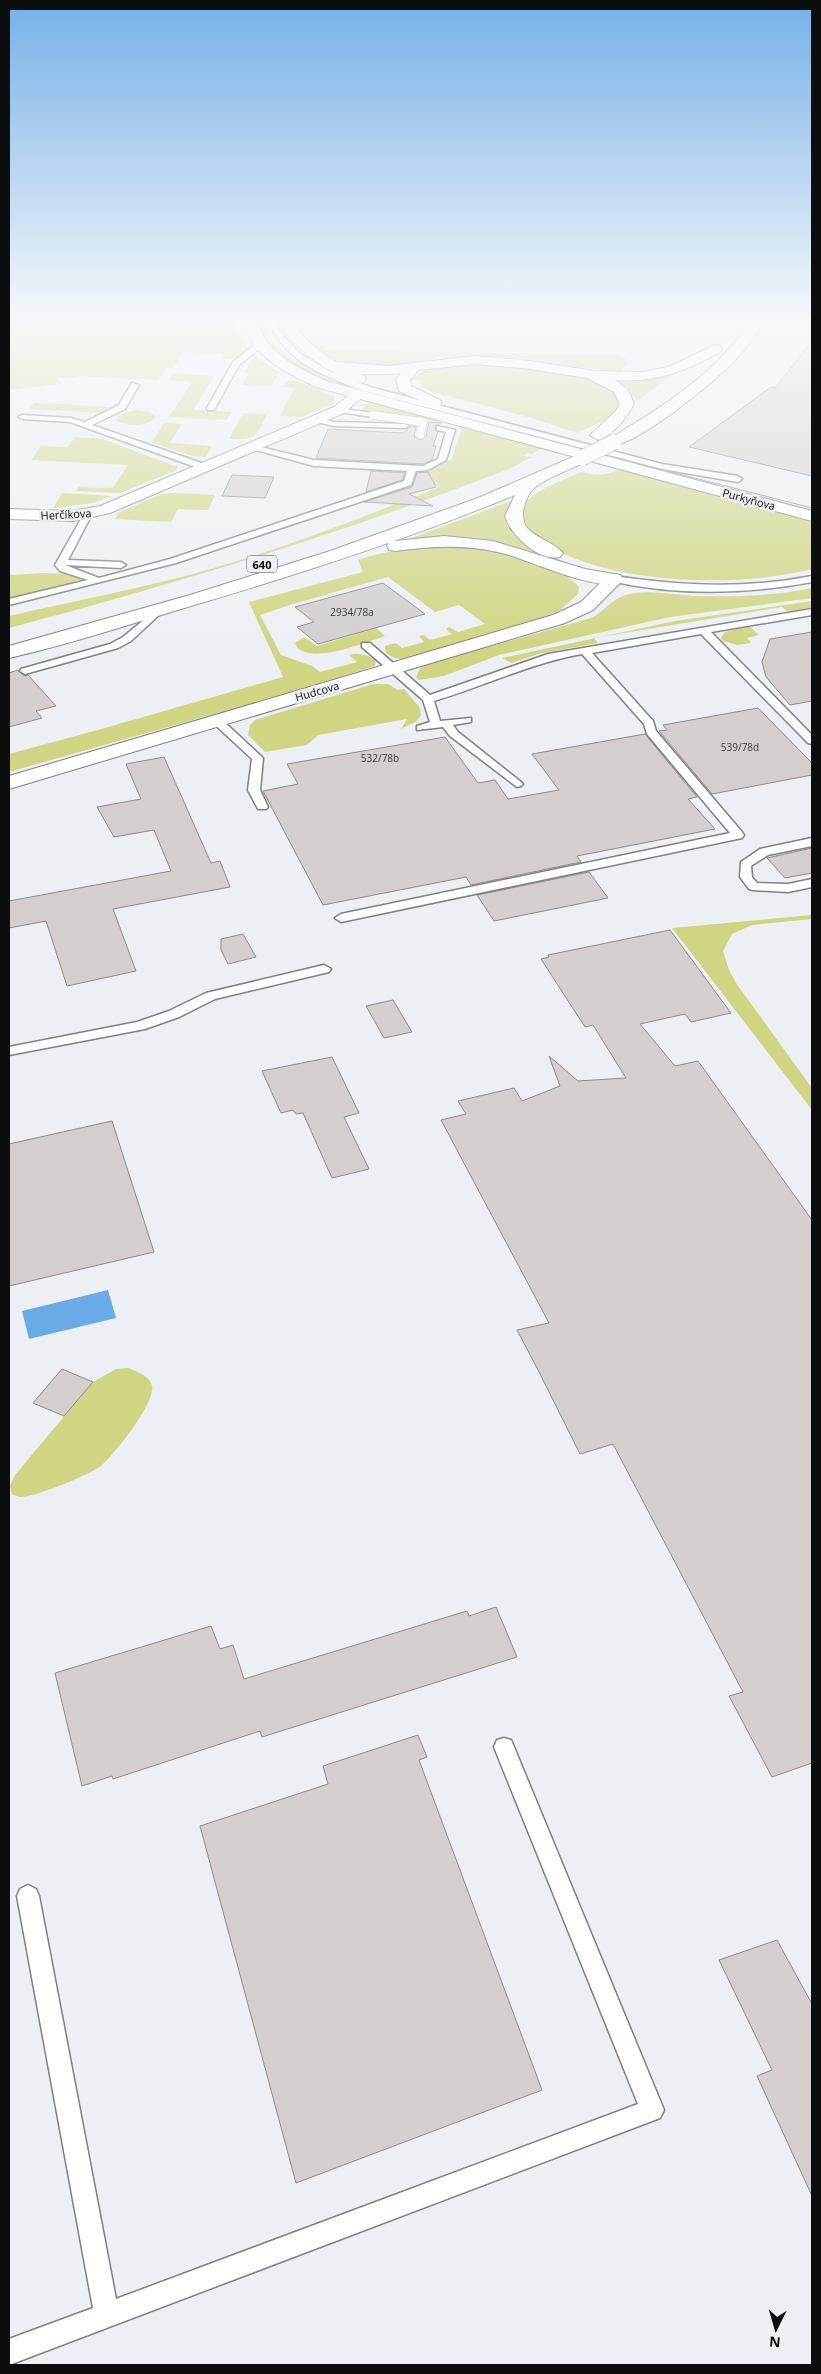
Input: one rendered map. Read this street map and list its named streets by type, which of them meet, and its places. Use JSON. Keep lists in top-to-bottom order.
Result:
{
  "streets": {
    "main road": [
      "Purkyňova",
      "Herčíkova",
      "640",
      "Hudcova"
    ]
  },
  "house_numbers": ["2934/78a", "539/78d", "532/78b"],
  "north": "bottom"
}
